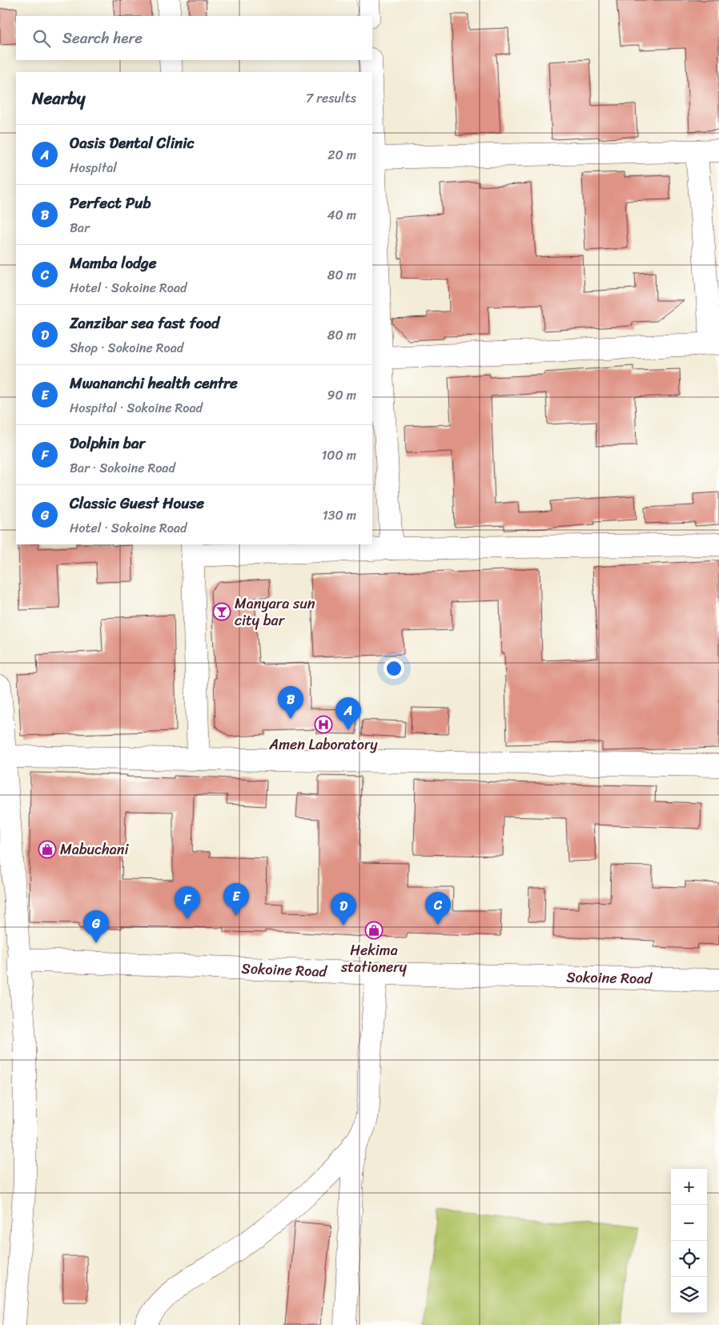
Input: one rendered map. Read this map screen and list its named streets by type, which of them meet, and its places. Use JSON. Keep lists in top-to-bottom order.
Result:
{
  "streets": {
    "street": ["Sokoine Road"]
  },
  "places": {
    "bar": ["Manyara sun city bar"],
    "hospital": ["Amen Laboratory"],
    "shop": ["Mabuchani", "Hekima stationery"]
  },
  "page": {
    "search": "Search here",
    "heading": ["Nearby", "7 results"],
    "list": [
      {
        "mark": "A",
        "name": "Oasis Dental Clinic",
        "note": "Hospital",
        "value": "20 m"
      },
      {
        "mark": "B",
        "name": "Perfect Pub",
        "note": "Bar",
        "value": "40 m"
      },
      {
        "mark": "C",
        "name": "Mamba lodge",
        "note": "Hotel · Sokoine Road",
        "value": "80 m"
      },
      {
        "mark": "D",
        "name": "Zanzibar sea fast food",
        "note": "Shop · Sokoine Road",
        "value": "80 m"
      },
      {
        "mark": "E",
        "name": "Mwananchi health centre",
        "note": "Hospital · Sokoine Road",
        "value": "90 m"
      },
      {
        "mark": "F",
        "name": "Dolphin bar",
        "note": "Bar · Sokoine Road",
        "value": "100 m"
      },
      {
        "mark": "G",
        "name": "Classic Guest House",
        "note": "Hotel · Sokoine Road",
        "value": "130 m"
      }
    ],
    "pins": [
      "B",
      "A",
      "E",
      "F",
      "C",
      "D",
      "G"
    ],
    "map_buttons": ["+", "−"]
  }
}
